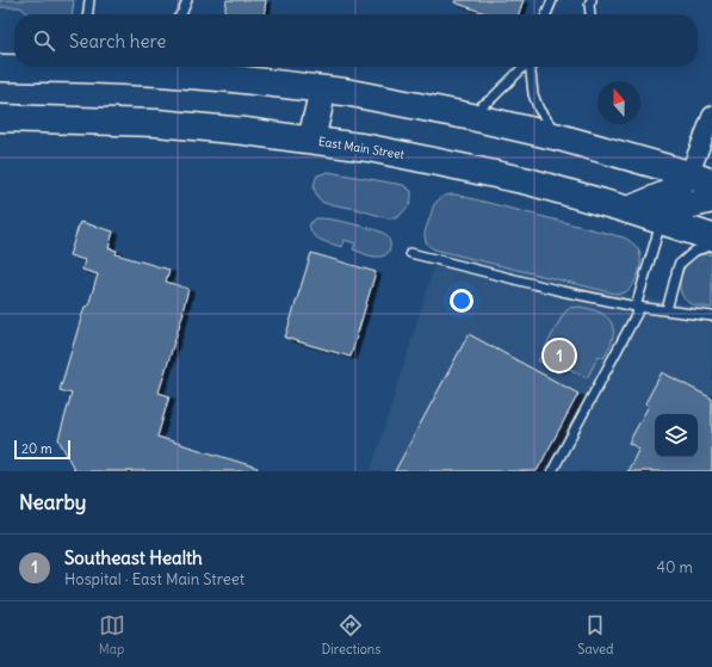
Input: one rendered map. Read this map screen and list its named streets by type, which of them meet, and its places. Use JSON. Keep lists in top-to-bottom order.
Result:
{
  "streets": {
    "main road": ["East Main Street"]
  },
  "scale_bar": "20 m",
  "north": "top",
  "page": {
    "search": "Search here",
    "pins": "1",
    "scale": "20 m",
    "heading": "Nearby",
    "list": [
      {
        "mark": "1",
        "name": "Southeast Health",
        "note": "Hospital · East Main Street",
        "value": "40 m"
      }
    ],
    "nav": ["Map", "Directions", "Saved"]
  }
}
